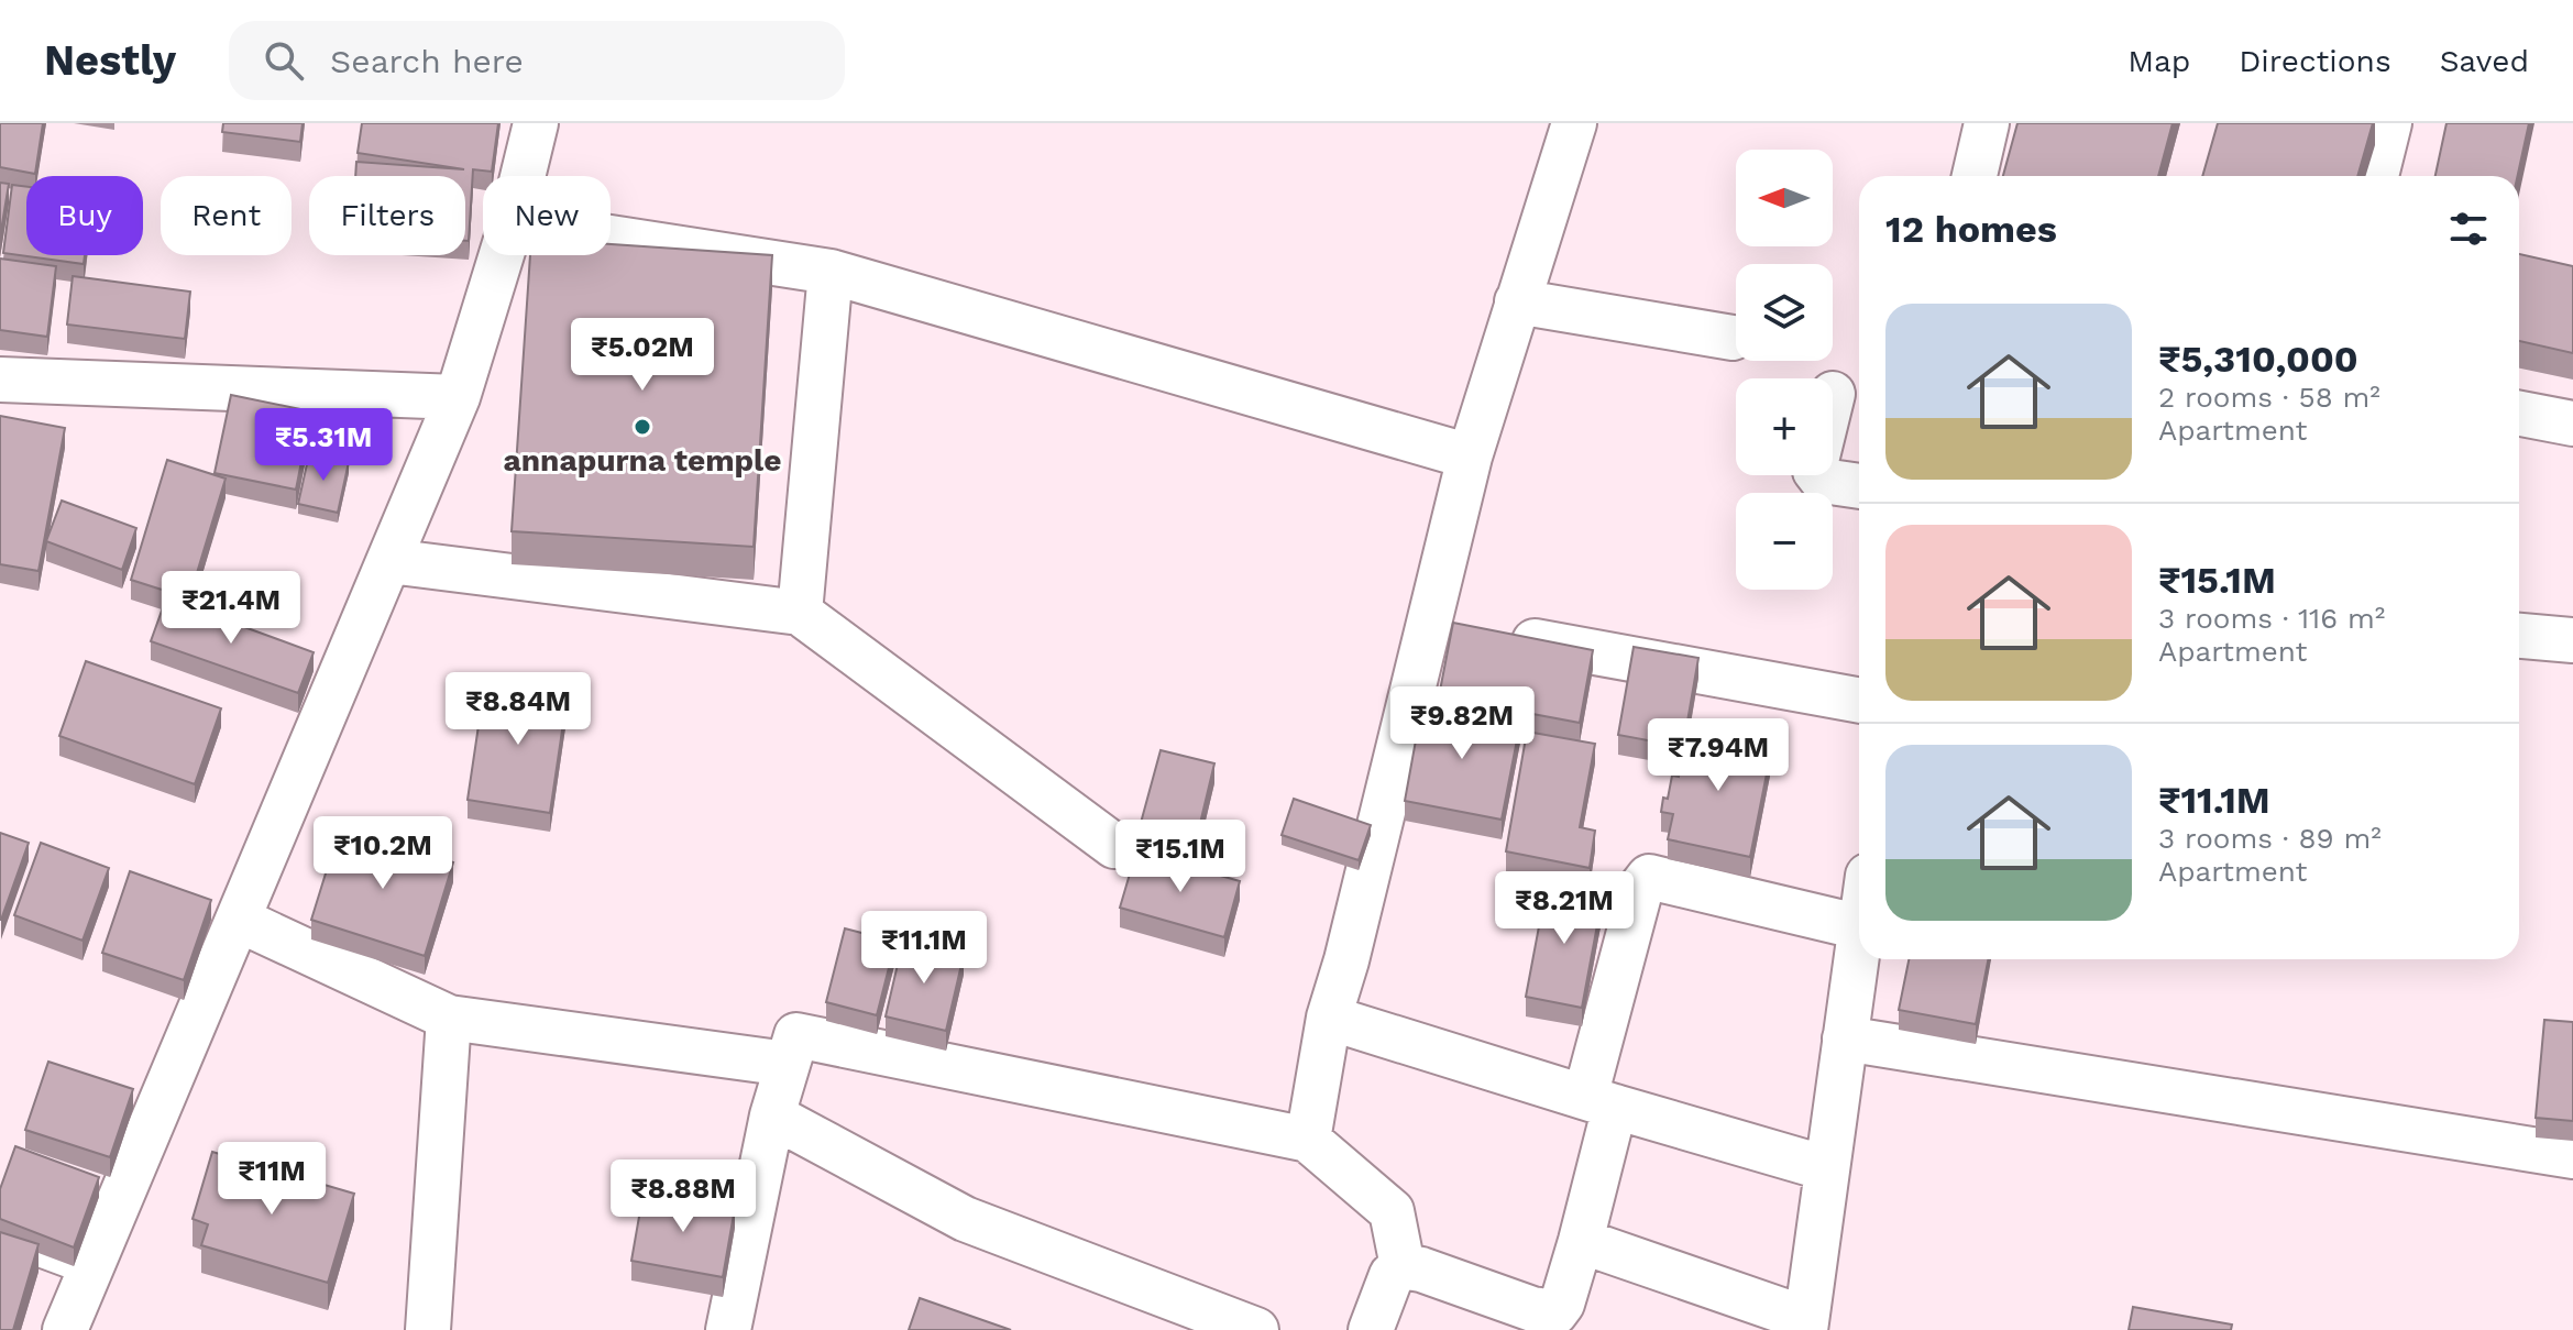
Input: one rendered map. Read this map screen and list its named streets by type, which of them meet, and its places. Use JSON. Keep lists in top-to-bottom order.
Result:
{
  "places": ["annapurna temple"],
  "north": "left",
  "page": {
    "header": "Nestly",
    "search": "Search here",
    "nav": ["Map", "Directions", "Saved"],
    "map_buttons": ["+", "−"],
    "chip": [
      "Buy",
      "Rent",
      "Filters",
      "New"
    ],
    "heading": "12 homes",
    "list": [
      {
        "name": "₹5,310,000",
        "note": "2 rooms · 58 m² · Apartment"
      },
      {
        "name": "₹15.1M",
        "note": "3 rooms · 116 m² · Apartment"
      },
      {
        "name": "₹11.1M",
        "note": "3 rooms · 89 m² · Apartment"
      }
    ],
    "price": [
      "₹5.02M",
      "₹5.31M",
      "₹21.4M",
      "₹8.84M",
      "₹9.82M",
      "₹7.94M",
      "₹10.2M",
      "₹15.1M",
      "₹8.21M",
      "₹11.1M",
      "₹11M",
      "₹8.88M"
    ]
  }
}
